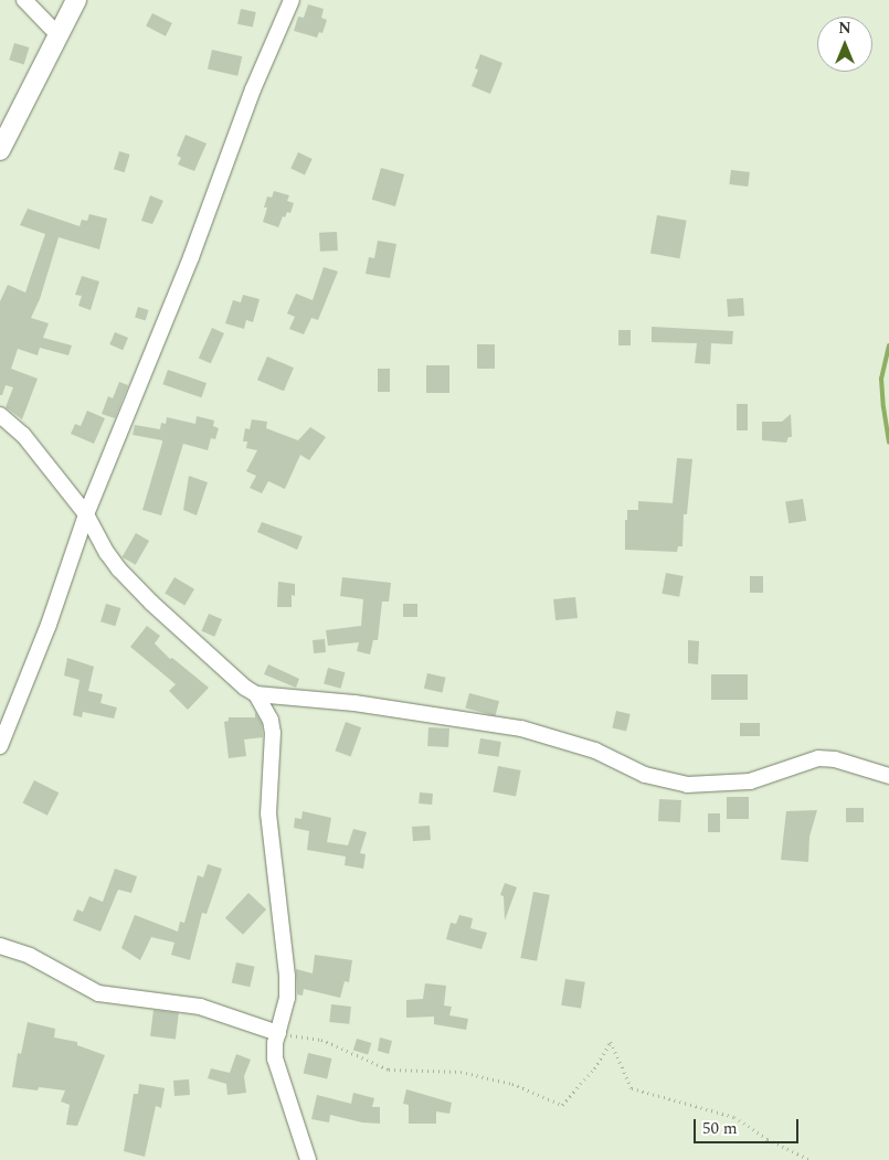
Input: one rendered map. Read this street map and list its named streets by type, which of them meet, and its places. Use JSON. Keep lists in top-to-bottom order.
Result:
{
  "scale_bar": "50 m",
  "north": "top"
}
